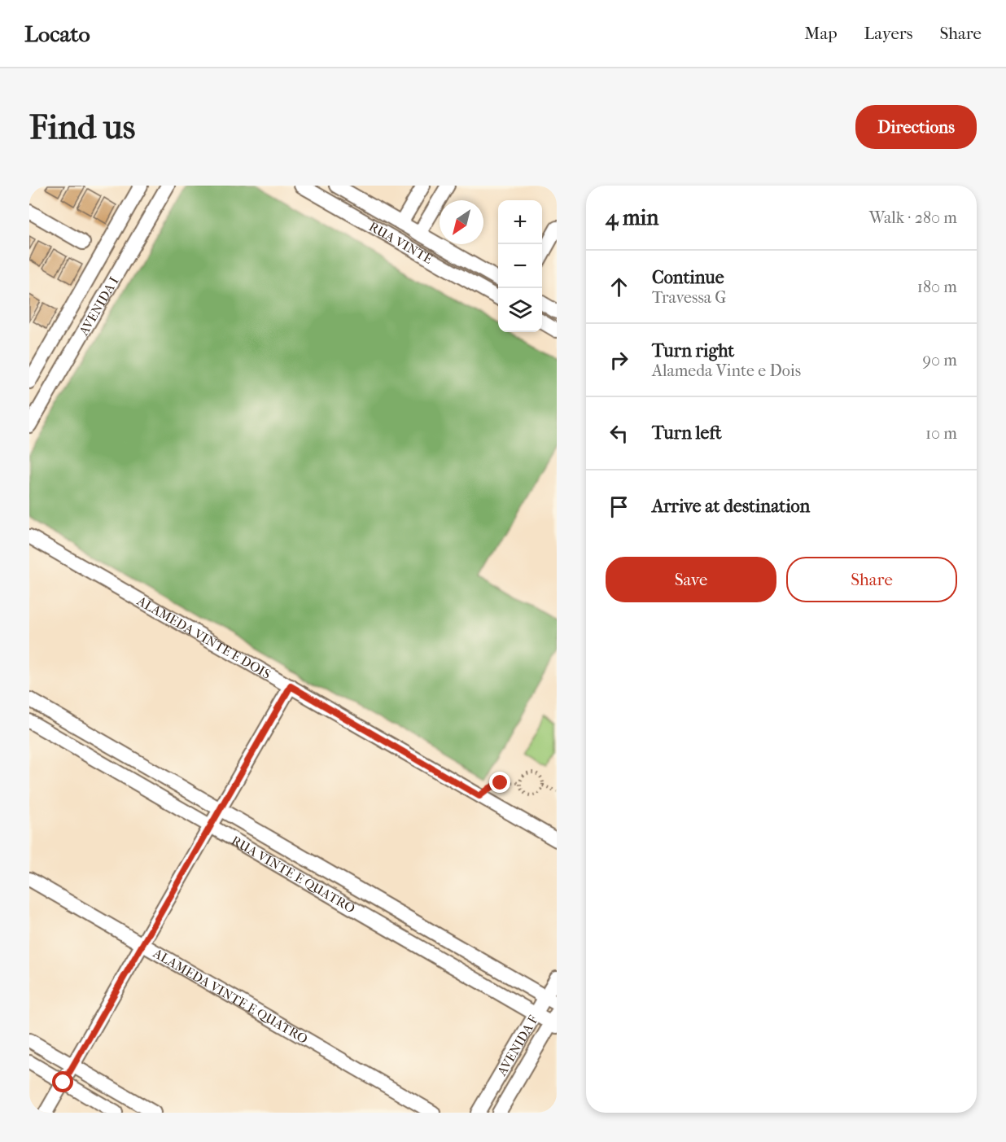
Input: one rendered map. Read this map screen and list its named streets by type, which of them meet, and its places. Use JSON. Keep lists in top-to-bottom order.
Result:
{
  "streets": {
    "street": [
      "RUA VINTE",
      "AVENIDA I",
      "ALAMEDA VINTE E DOIS",
      "RUA VINTE E QUATRO",
      "ALAMEDA VINTE E QUATRO",
      "AVENIDA F"
    ]
  },
  "crossings": [
    ["RUA VINTE E QUATRO", "AVENIDA F"]
  ],
  "north": "bottom left",
  "page": {
    "header": "Locato",
    "nav": ["Map", "Layers", "Share"],
    "buttons": [
      "Directions",
      ["Save", "Share"]
    ],
    "title": "Find us",
    "heading": ["4 min", "Walk · 280 m"],
    "map_buttons": ["+", "−"],
    "list": [
      ["Continue", "Travessa G", "180 m"],
      ["Turn right", "Alameda Vinte e Dois", "90 m"],
      ["Turn left", "10 m"],
      "Arrive at destination"
    ]
  }
}
